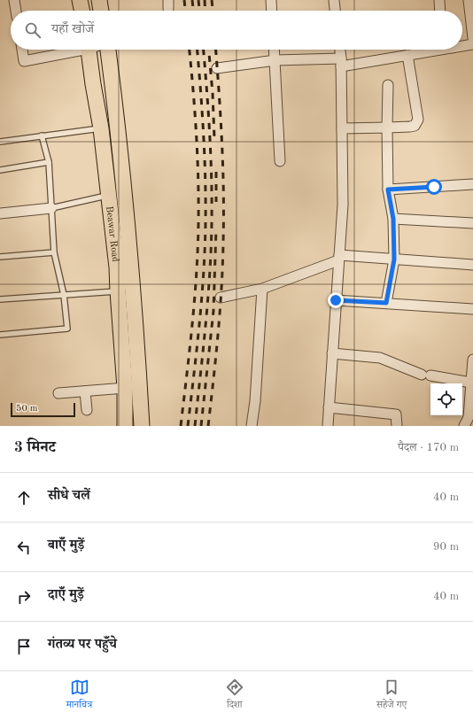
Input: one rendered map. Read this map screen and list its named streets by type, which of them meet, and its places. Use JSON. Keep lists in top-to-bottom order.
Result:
{
  "streets": {
    "main road": ["Beawar Road"]
  },
  "scale_bar": "50 m",
  "page": {
    "search": "यहाँ खोजें",
    "scale": "50 m",
    "heading": ["3 मिनट", "पैदल · 170 m"],
    "list": [
      ["सीधे चलें", "40 m"],
      ["बाएँ मुड़ें", "90 m"],
      ["दाएँ मुड़ें", "40 m"],
      "गंतव्य पर पहुँचे"
    ],
    "nav": ["मानचित्र", "दिशा", "सहेजे गए"]
  }
}
